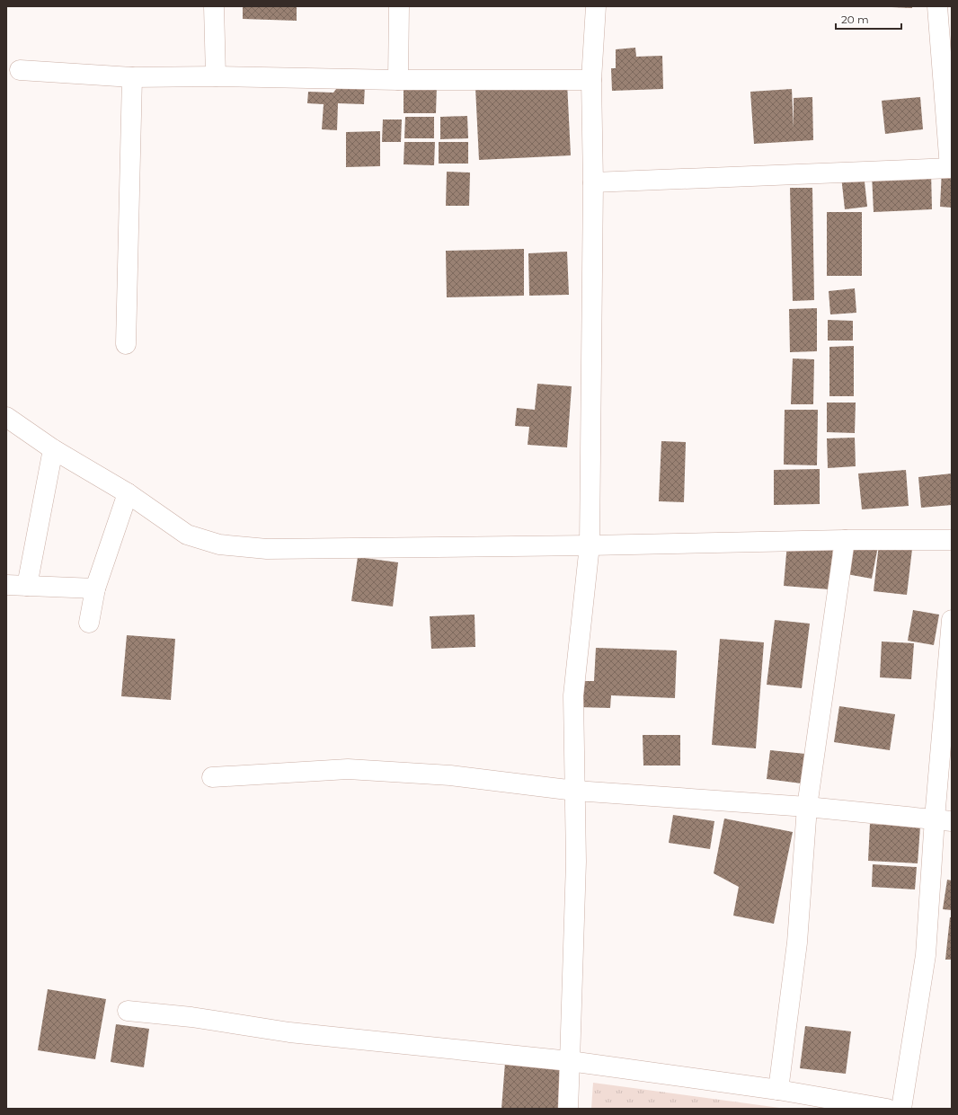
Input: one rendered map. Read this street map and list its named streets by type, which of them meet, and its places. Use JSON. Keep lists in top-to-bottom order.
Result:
{
  "scale_bar": "20 m"
}
